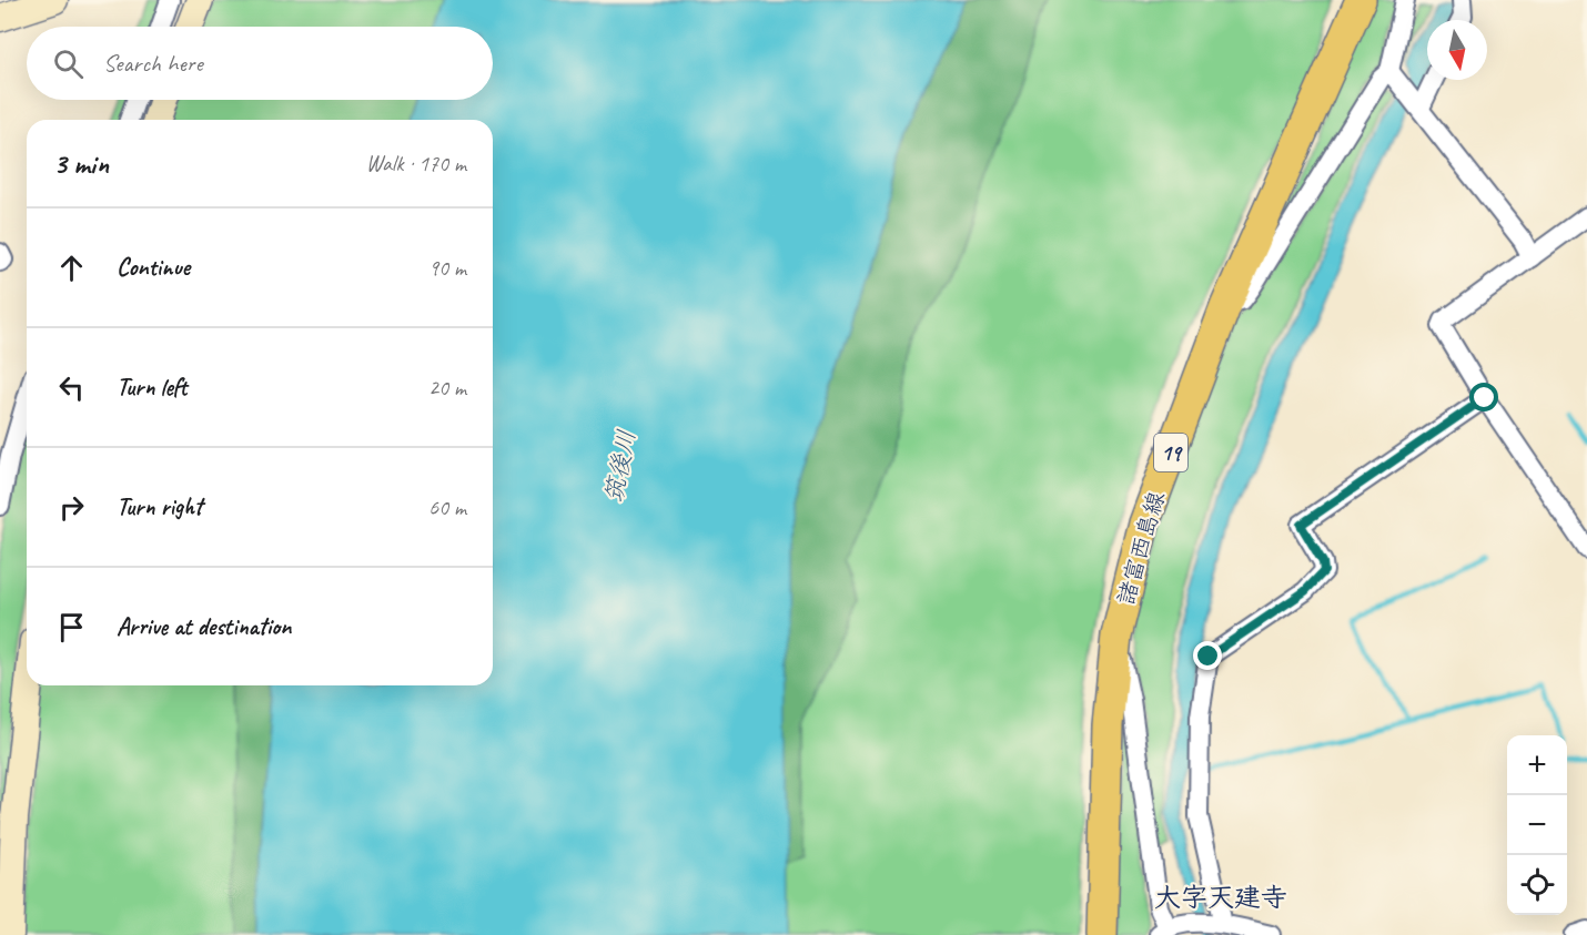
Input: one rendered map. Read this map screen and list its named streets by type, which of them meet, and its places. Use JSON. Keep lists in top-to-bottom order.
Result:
{
  "streets": {
    "main road": ["19", "諸富西島線"]
  },
  "districts": ["大字天建寺"],
  "water": ["筑後川"],
  "north": "bottom",
  "page": {
    "search": "Search here",
    "heading": ["3 min", "Walk · 170 m"],
    "list": [
      ["Continue", "90 m"],
      ["Turn left", "20 m"],
      ["Turn right", "60 m"],
      "Arrive at destination"
    ],
    "map_buttons": ["+", "−"]
  }
}
